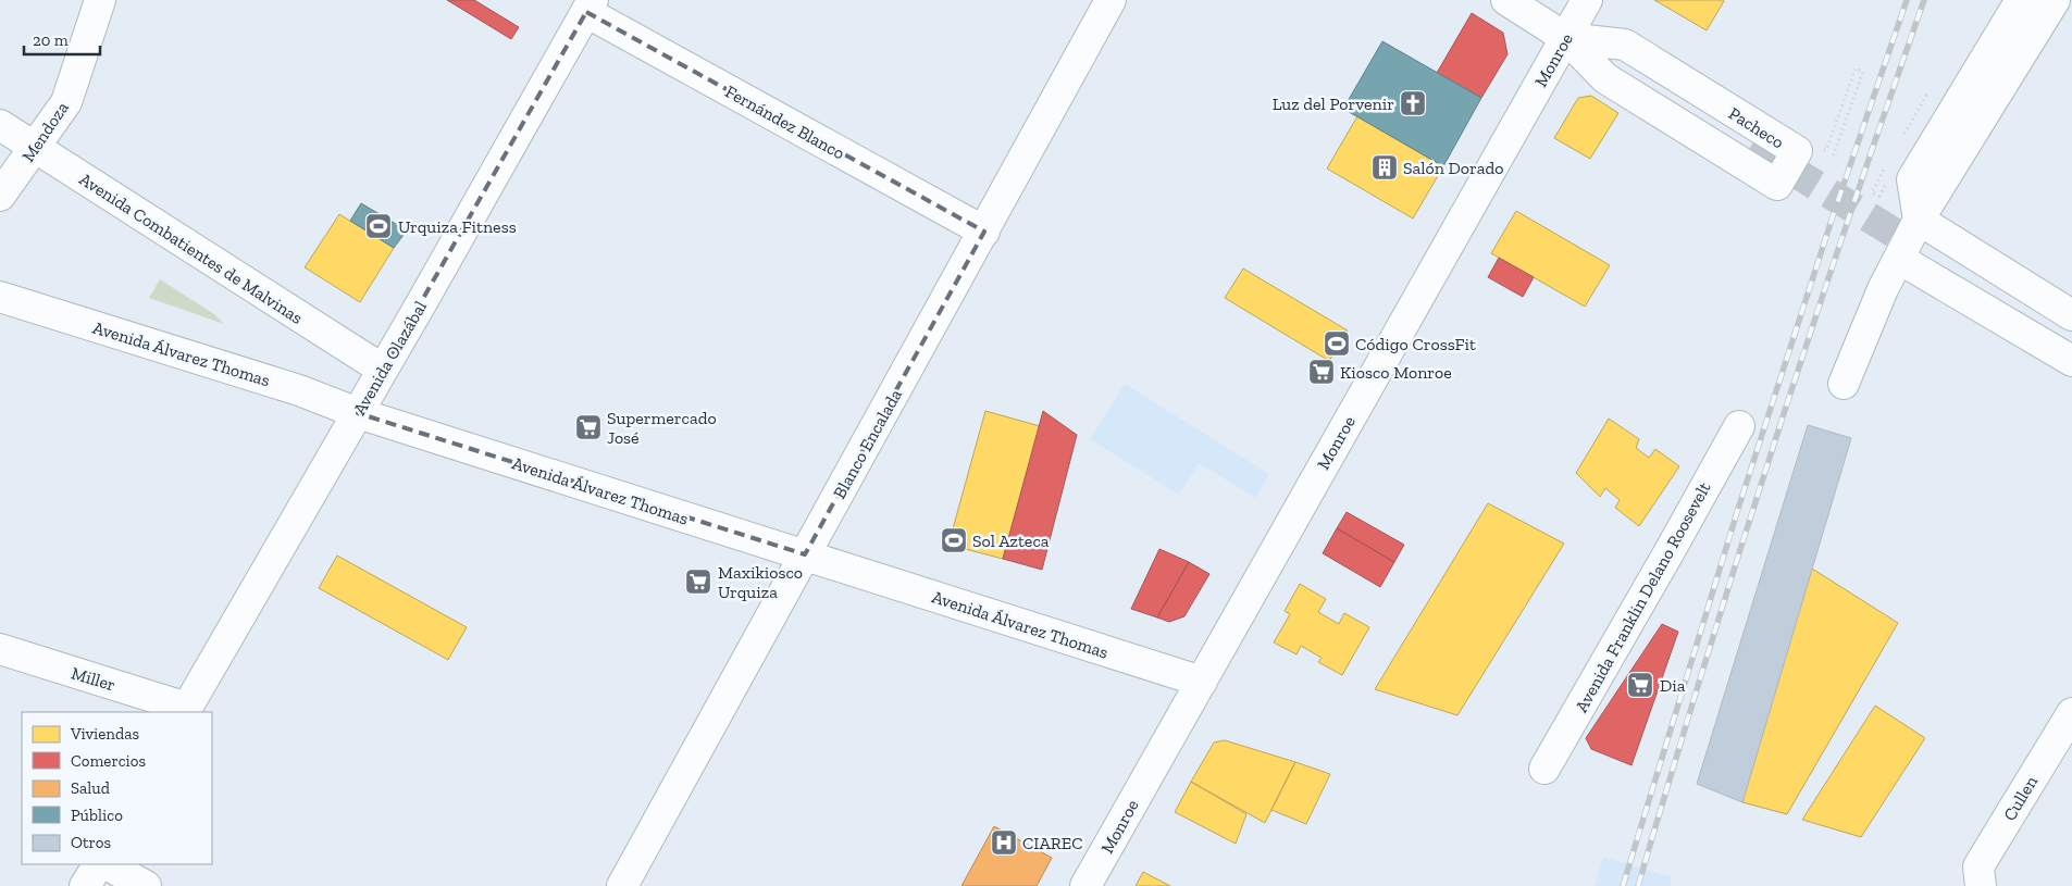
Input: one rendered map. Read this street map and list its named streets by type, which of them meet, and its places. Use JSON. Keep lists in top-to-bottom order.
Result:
{
  "streets": {
    "street": [
      "Monroe",
      "Fernández Blanco",
      "Pacheco",
      "Mendoza",
      "Avenida Combatientes de Malvinas",
      "Avenida Álvarez Thomas",
      "Avenida Olazábal",
      "Blanco Encalada",
      "Avenida Franklin Delano Roosevelt",
      "Miller",
      "Cullen"
    ]
  },
  "crossings": [
    ["Monroe", "Pacheco"],
    ["Monroe", "Avenida Álvarez Thomas"],
    ["Fernández Blanco", "Avenida Olazábal"],
    ["Fernández Blanco", "Blanco Encalada"],
    ["Mendoza", "Avenida Combatientes de Malvinas"],
    ["Avenida Combatientes de Malvinas", "Avenida Olazábal"],
    ["Avenida Álvarez Thomas", "Avenida Olazábal"],
    ["Avenida Álvarez Thomas", "Blanco Encalada"],
    ["Avenida Olazábal", "Miller"]
  ],
  "places": {
    "church": ["Luz del Porvenir"],
    "building": ["Salón Dorado"],
    "sports": ["Urquiza Fitness", "Código CrossFit", "Sol Azteca"],
    "supermarket": [
      "Kiosco Monroe",
      "Supermercado José",
      "Maxikiosco Urquiza",
      "Dia"
    ],
    "hospital": ["CIAREC"]
  },
  "legend": [
    "Viviendas",
    "Comercios",
    "Salud",
    "Público",
    "Otros"
  ],
  "scale_bar": "20 m"
}
